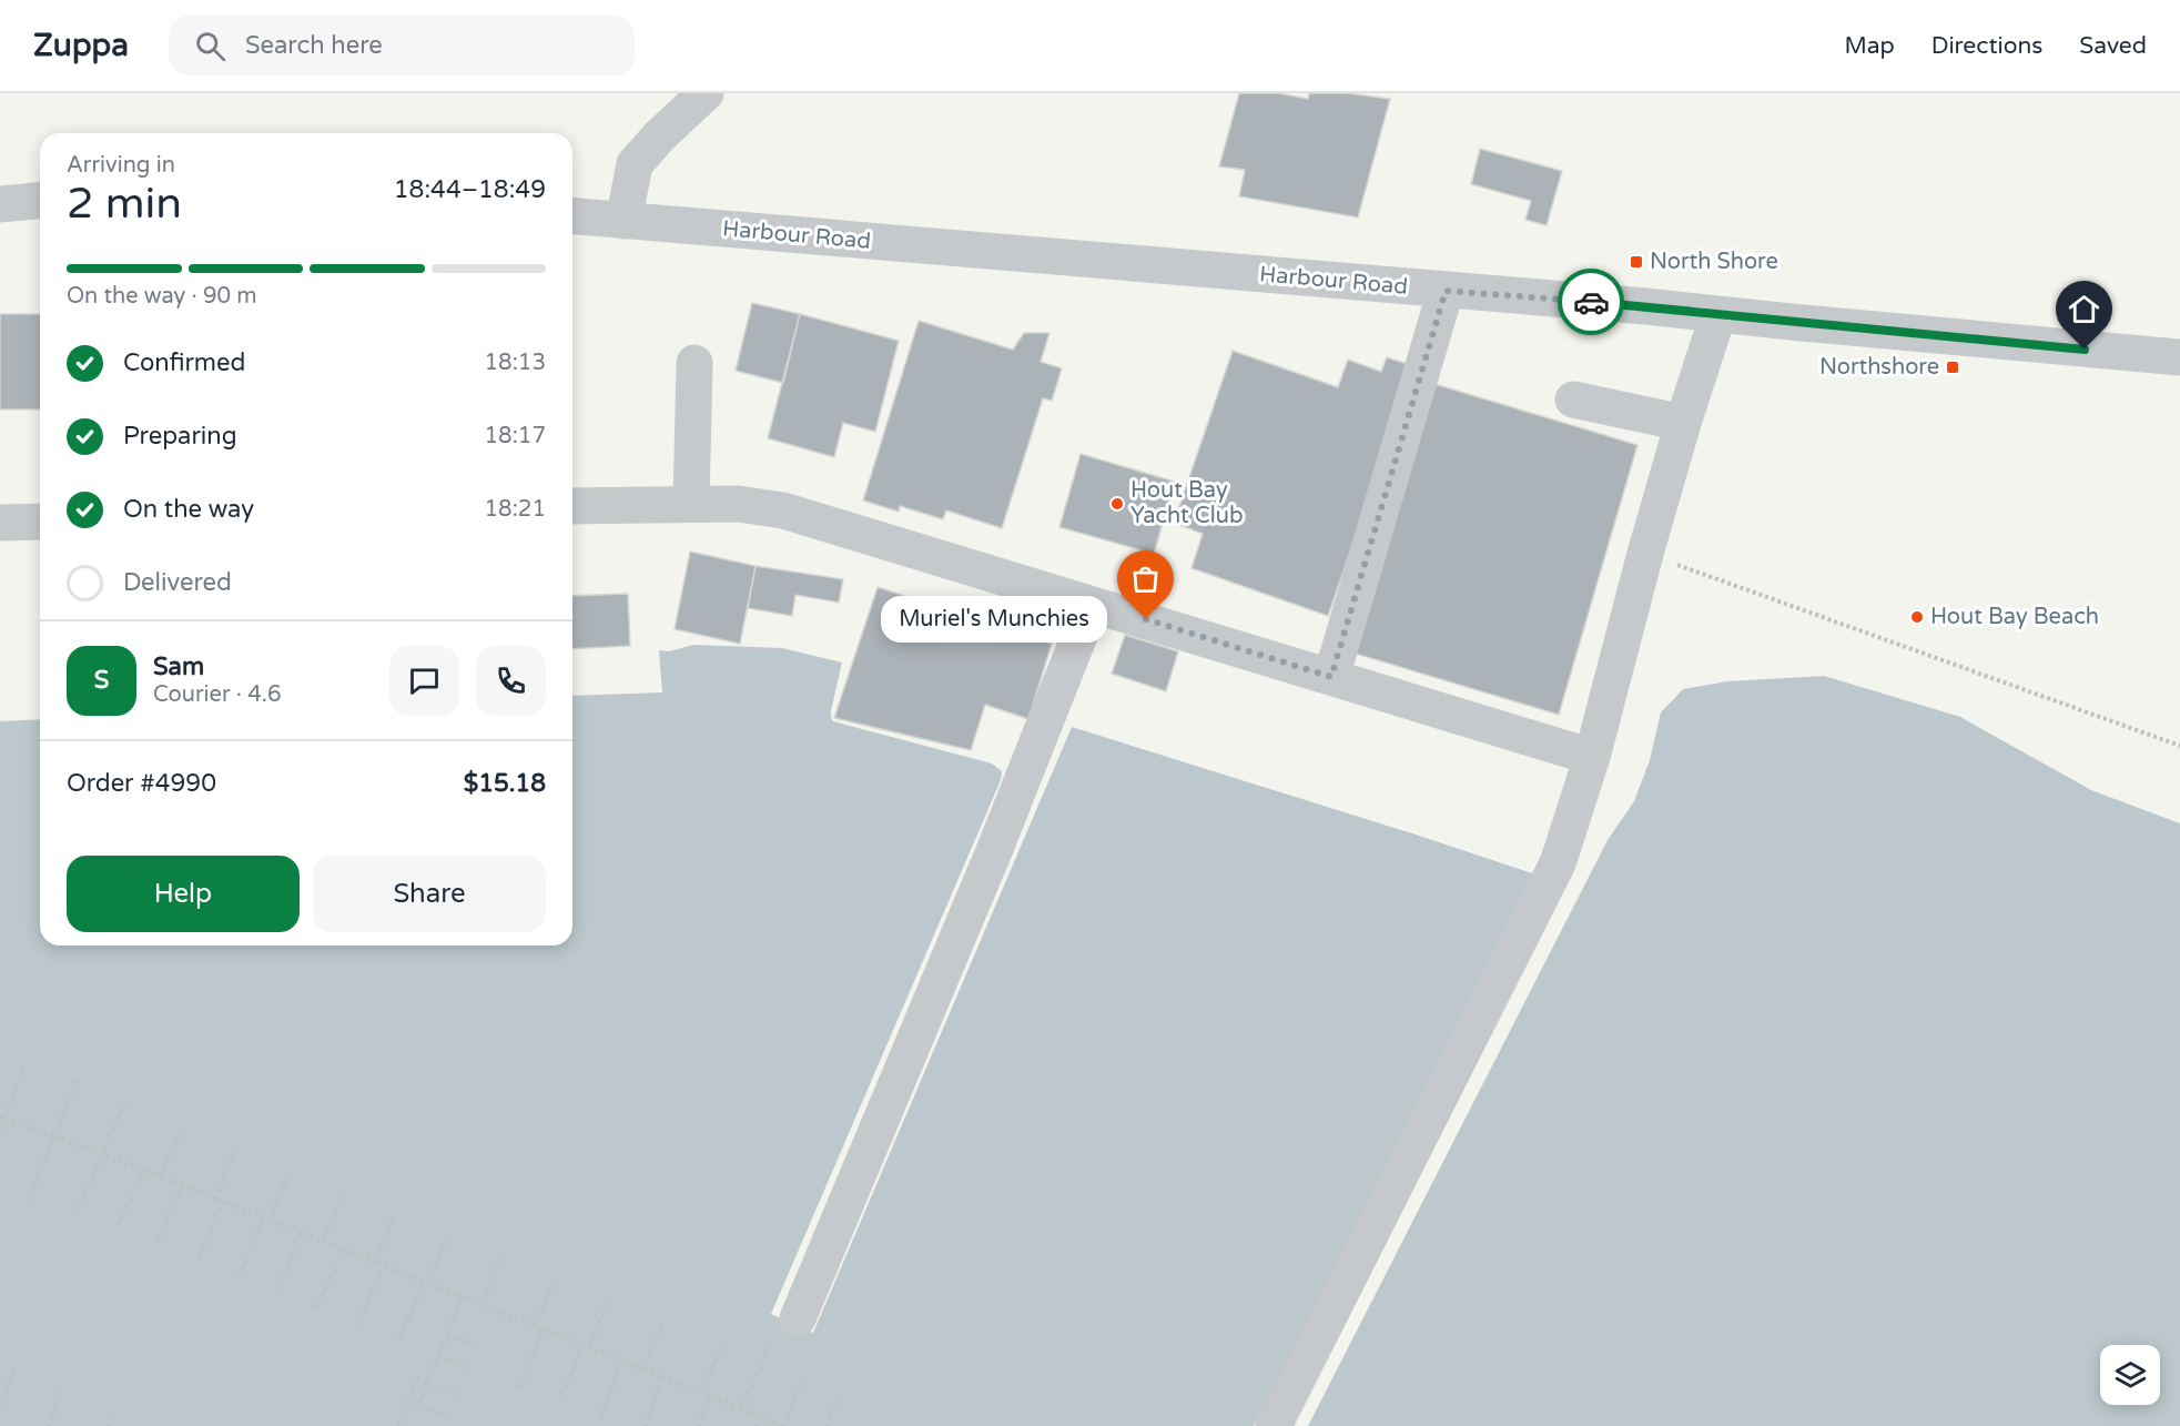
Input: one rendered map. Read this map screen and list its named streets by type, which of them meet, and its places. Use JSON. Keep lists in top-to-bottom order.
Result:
{
  "streets": {
    "street": ["Harbour Road"]
  },
  "places": {
    "transit": ["North Shore", "Northshore"],
    "other": ["Hout Bay Yacht Club", "Hout Bay Beach", "Muriel's Munchies"]
  },
  "page": {
    "header": "Zuppa",
    "search": "Search here",
    "nav": ["Map", "Directions", "Saved"],
    "heading": ["2 min", "Arriving in", "18:44–18:49"],
    "panel": [
      "Sam",
      "Courier · 4.6",
      "Order #4990",
      "$15.18"
    ],
    "bar": "On the way · 90 m",
    "list": [
      ["Confirmed", "18:13"],
      ["Preparing", "18:17"],
      ["On the way", "18:21"],
      "Delivered"
    ],
    "bubble": "Muriel's Munchies",
    "round": "S",
    "buttons": ["Help", "Share"]
  }
}
